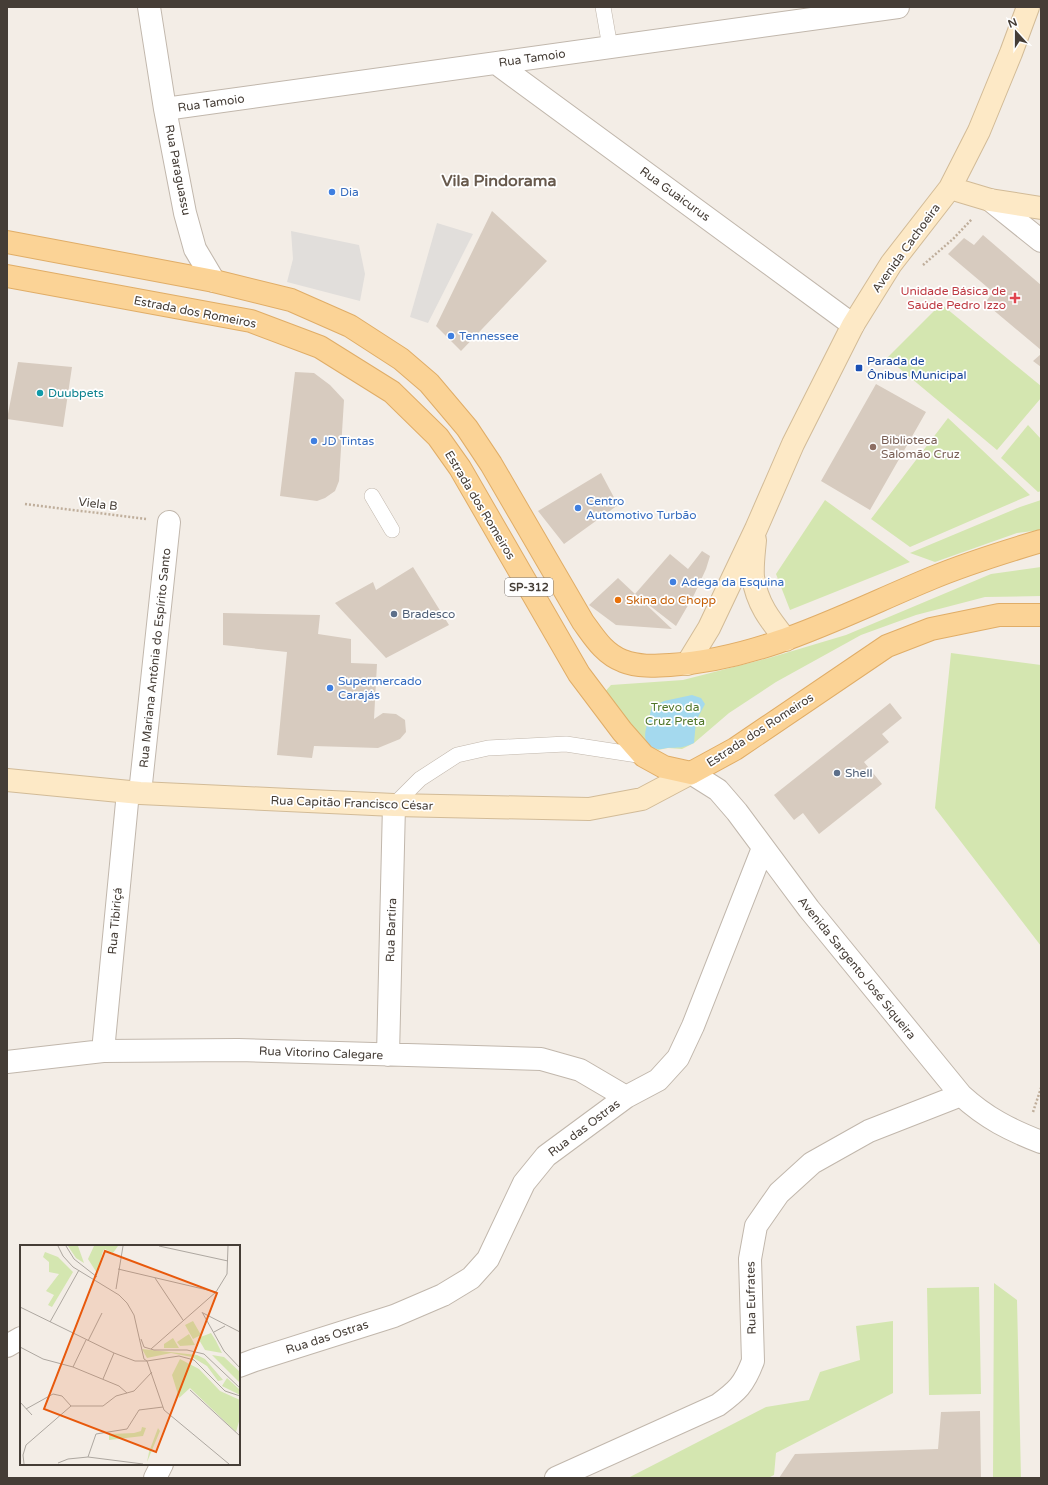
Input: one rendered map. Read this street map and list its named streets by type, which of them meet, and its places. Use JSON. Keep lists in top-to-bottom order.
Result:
{
  "streets": {
    "main road": ["Estrada dos Romeiros", "SP-312"],
    "street": [
      "Rua Tamoio",
      "Rua Paraguassu",
      "Rua Guaicurus",
      "Avenida Cachoeira",
      "Rua Mariana Antônia do Espírito Santo",
      "Rua Capitão Francisco César",
      "Rua Tibiriçá",
      "Rua Bartira",
      "Avenida Sargento José Siqueira",
      "Rua Vitorino Calegare",
      "Rua das Ostras",
      "Rua Eufrates"
    ],
    "path": ["Viela B"]
  },
  "crossings": [
    ["Rua Tamoio", "Rua Paraguassu"],
    ["Rua Tamoio", "Rua Guaicurus"],
    ["Rua Paraguassu", "SP-312"],
    ["Rua Guaicurus", "Avenida Cachoeira"],
    ["Avenida Cachoeira", "SP-312"],
    ["Estrada dos Romeiros", "Rua Capitão Francisco César"],
    ["Estrada dos Romeiros", "Avenida Sargento José Siqueira"],
    ["Viela B", "Rua Mariana Antônia do Espírito Santo"],
    ["Rua Mariana Antônia do Espírito Santo", "Rua Capitão Francisco César"],
    ["Rua Mariana Antônia do Espírito Santo", "Rua Tibiriçá"],
    ["Rua Capitão Francisco César", "Rua Tibiriçá"],
    ["Rua Capitão Francisco César", "Rua Bartira"],
    ["Rua Capitão Francisco César", "Avenida Sargento José Siqueira"],
    ["Rua Tibiriçá", "Rua Vitorino Calegare"],
    ["Rua Bartira", "Rua Vitorino Calegare"],
    ["Avenida Sargento José Siqueira", "Rua das Ostras"],
    ["Avenida Sargento José Siqueira", "Rua Eufrates"],
    ["Rua Vitorino Calegare", "Rua das Ostras"]
  ],
  "districts": ["Vila Pindorama"],
  "parks": ["Trevo da Cruz Preta"],
  "places": {
    "other": [
      "Dia",
      "Tennessee",
      "Duubpets",
      "JD Tintas",
      "Biblioteca Salomão Cruz",
      "Centro Automotivo Turbão",
      "Adega da Esquina",
      "Skina do Chopp",
      "Bradesco",
      "Supermercado Carajás",
      "Shell"
    ],
    "health": ["Unidade Básica de Saúde Pedro Izzo"],
    "transit": ["Parada de Ônibus Municipal"]
  },
  "north": "top"
}
